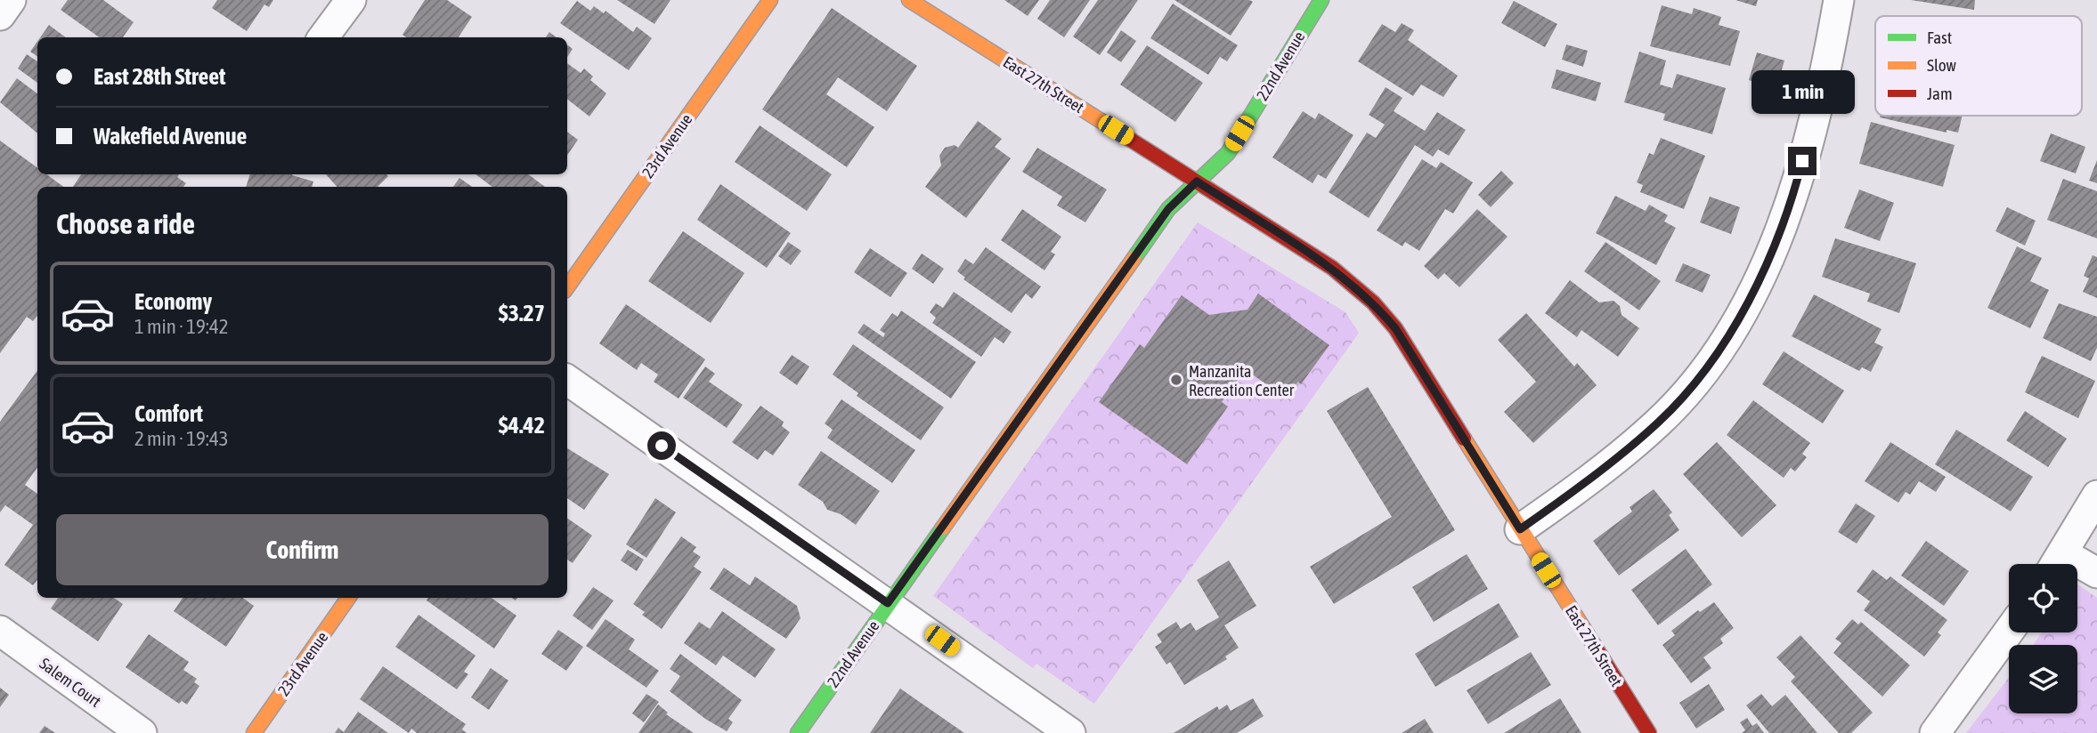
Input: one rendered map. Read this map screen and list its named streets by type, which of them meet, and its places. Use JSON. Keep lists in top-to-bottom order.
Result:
{
  "streets": {
    "street": [
      "22nd Avenue",
      "East 27th Street",
      "23rd Avenue",
      "Salem Court"
    ]
  },
  "crossings": [
    ["22nd Avenue", "East 27th Street"]
  ],
  "places": ["Manzanita Recreation Center"],
  "legend": ["Fast", "Slow", "Jam"],
  "page": {
    "banner": ["East 28th Street", "Wakefield Avenue"],
    "bubble": "1 min",
    "heading": "Choose a ride",
    "list": [
      {
        "name": "Economy",
        "note": "1 min · 19:42",
        "value": "$3.27"
      },
      {
        "name": "Comfort",
        "note": "2 min · 19:43",
        "value": "$4.42"
      }
    ],
    "buttons": "Confirm"
  }
}
